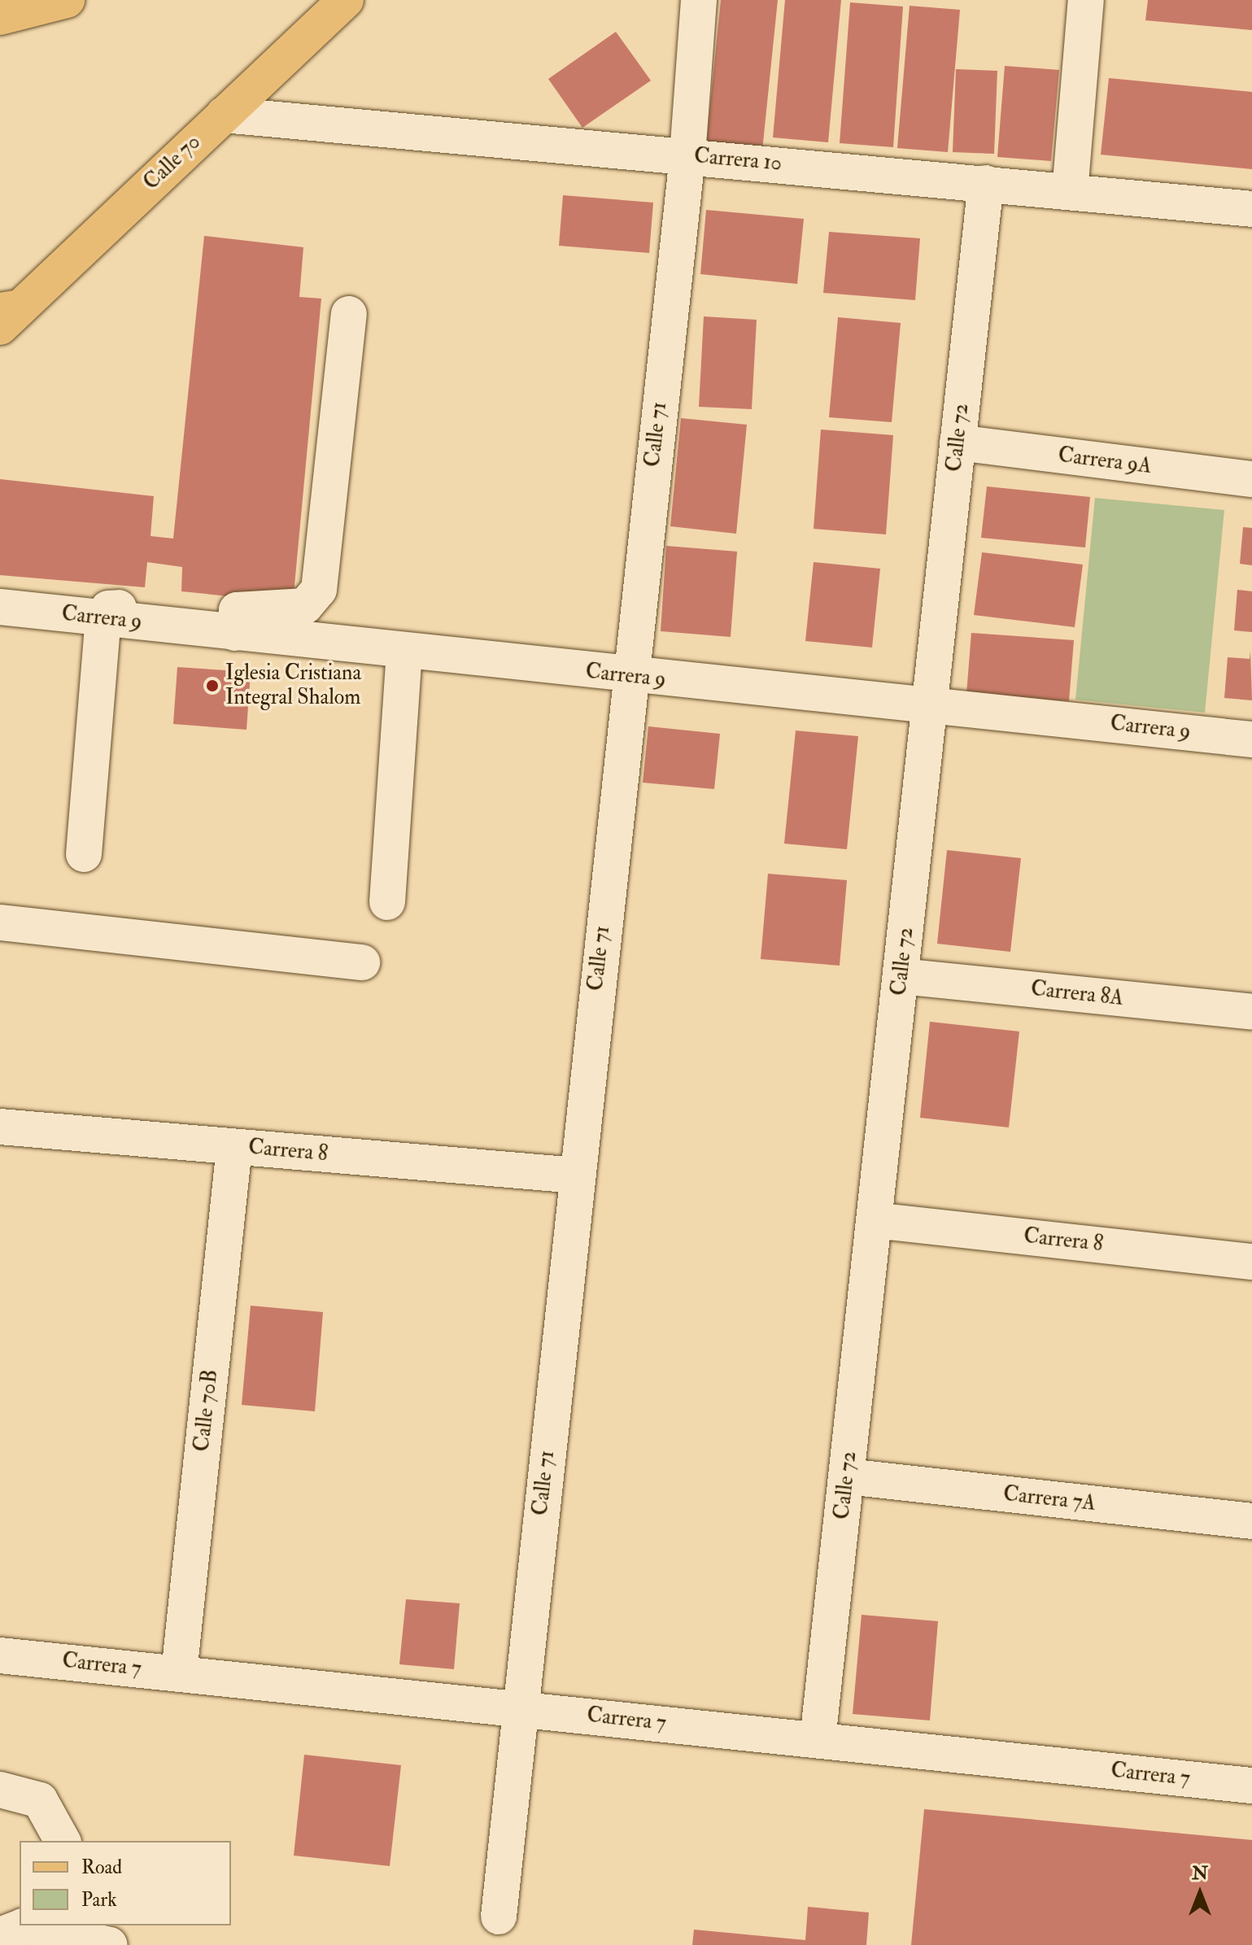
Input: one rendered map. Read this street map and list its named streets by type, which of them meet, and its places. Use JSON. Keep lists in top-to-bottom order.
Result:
{
  "streets": {
    "main road": ["Calle 70"],
    "street": [
      "Carrera 10",
      "Calle 71",
      "Calle 72",
      "Carrera 9A",
      "Carrera 9",
      "Carrera 8A",
      "Carrera 8",
      "Calle 70B",
      "Carrera 7A",
      "Carrera 7"
    ]
  },
  "crossings": [
    ["Carrera 10", "Calle 70"],
    ["Carrera 10", "Calle 71"],
    ["Carrera 10", "Calle 72"],
    ["Calle 71", "Carrera 9"],
    ["Calle 71", "Carrera 8"],
    ["Calle 71", "Carrera 7"],
    ["Calle 72", "Carrera 9A"],
    ["Calle 72", "Carrera 9"],
    ["Calle 72", "Carrera 8A"],
    ["Calle 72", "Carrera 8"],
    ["Calle 72", "Carrera 7A"],
    ["Calle 72", "Carrera 7"],
    ["Carrera 8", "Calle 70B"],
    ["Calle 70B", "Carrera 7"]
  ],
  "places": ["Iglesia Cristiana Integral Shalom"],
  "legend": ["Road", "Park"],
  "north": "top"
}
